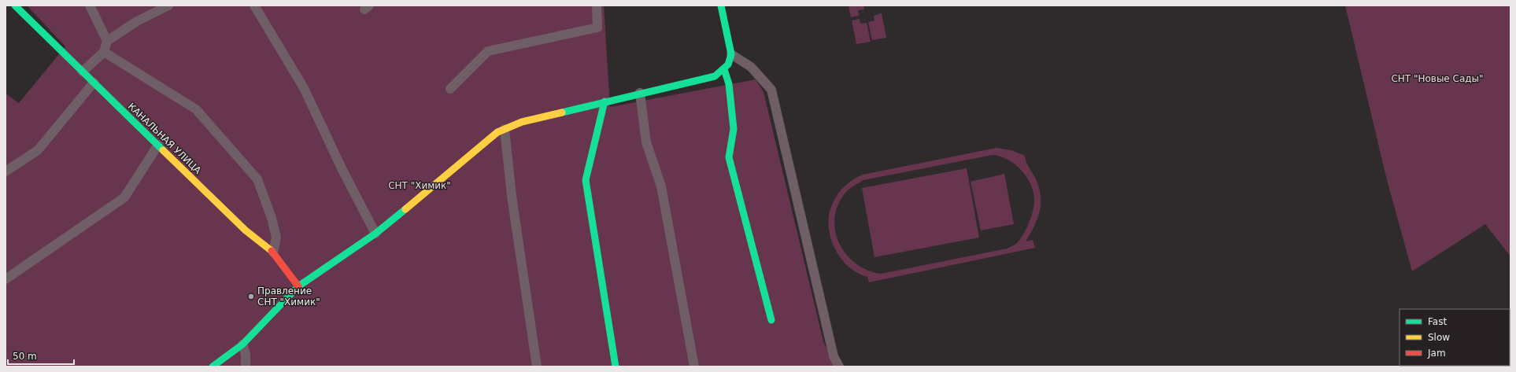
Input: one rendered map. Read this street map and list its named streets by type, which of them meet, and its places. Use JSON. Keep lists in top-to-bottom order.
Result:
{
  "streets": {
    "street": ["КАНАЛЬНАЯ УЛИЦА"]
  },
  "parks": ["СНТ \"Новые Сады\"", "СНТ \"Химик\""],
  "places": ["Правление СНТ \"Химик\""],
  "legend": ["Fast", "Slow", "Jam"],
  "scale_bar": "50 m"
}
